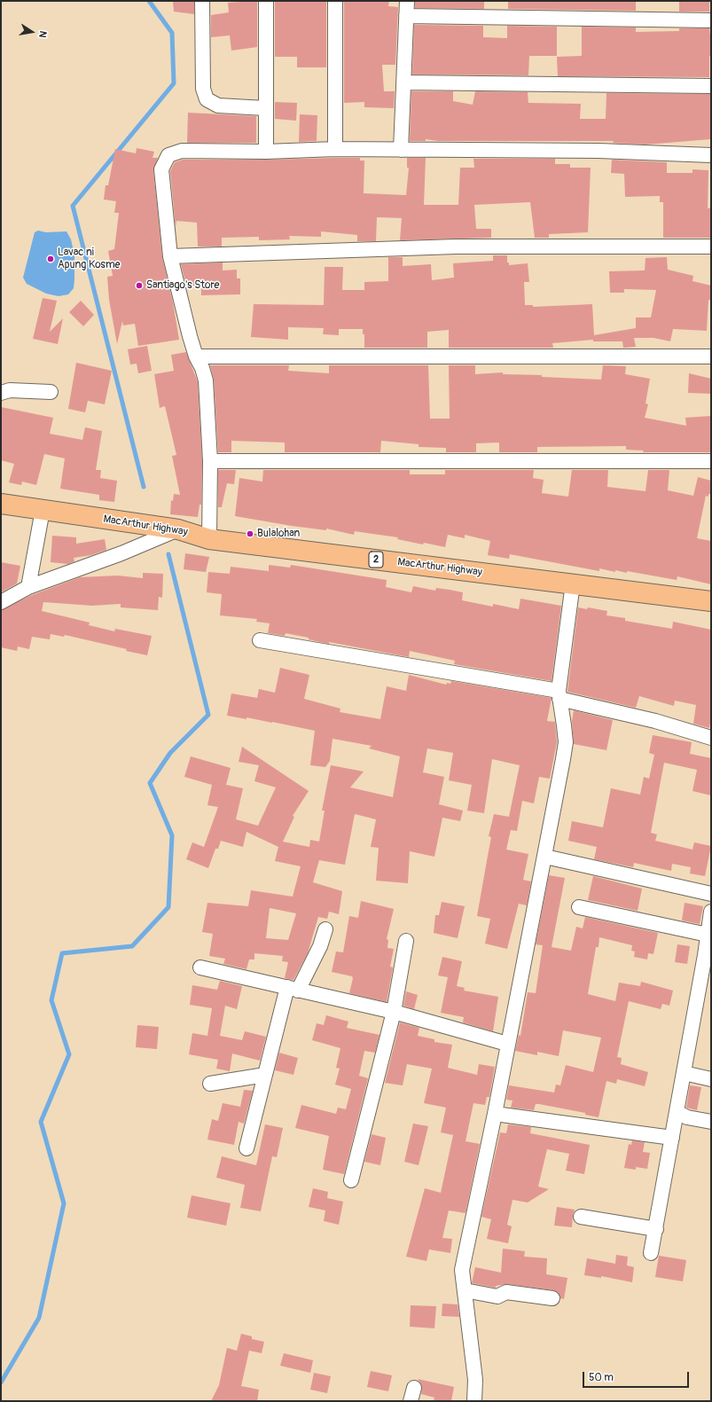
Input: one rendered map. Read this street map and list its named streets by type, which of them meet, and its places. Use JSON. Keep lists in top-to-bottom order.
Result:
{
  "streets": {
    "highway": ["MacArthur Highway", "2"]
  },
  "places": ["Lavac ni Apung Kosme", "Santiago's Store", "Bulalohan"],
  "scale_bar": "50 m",
  "north": "right"
}
